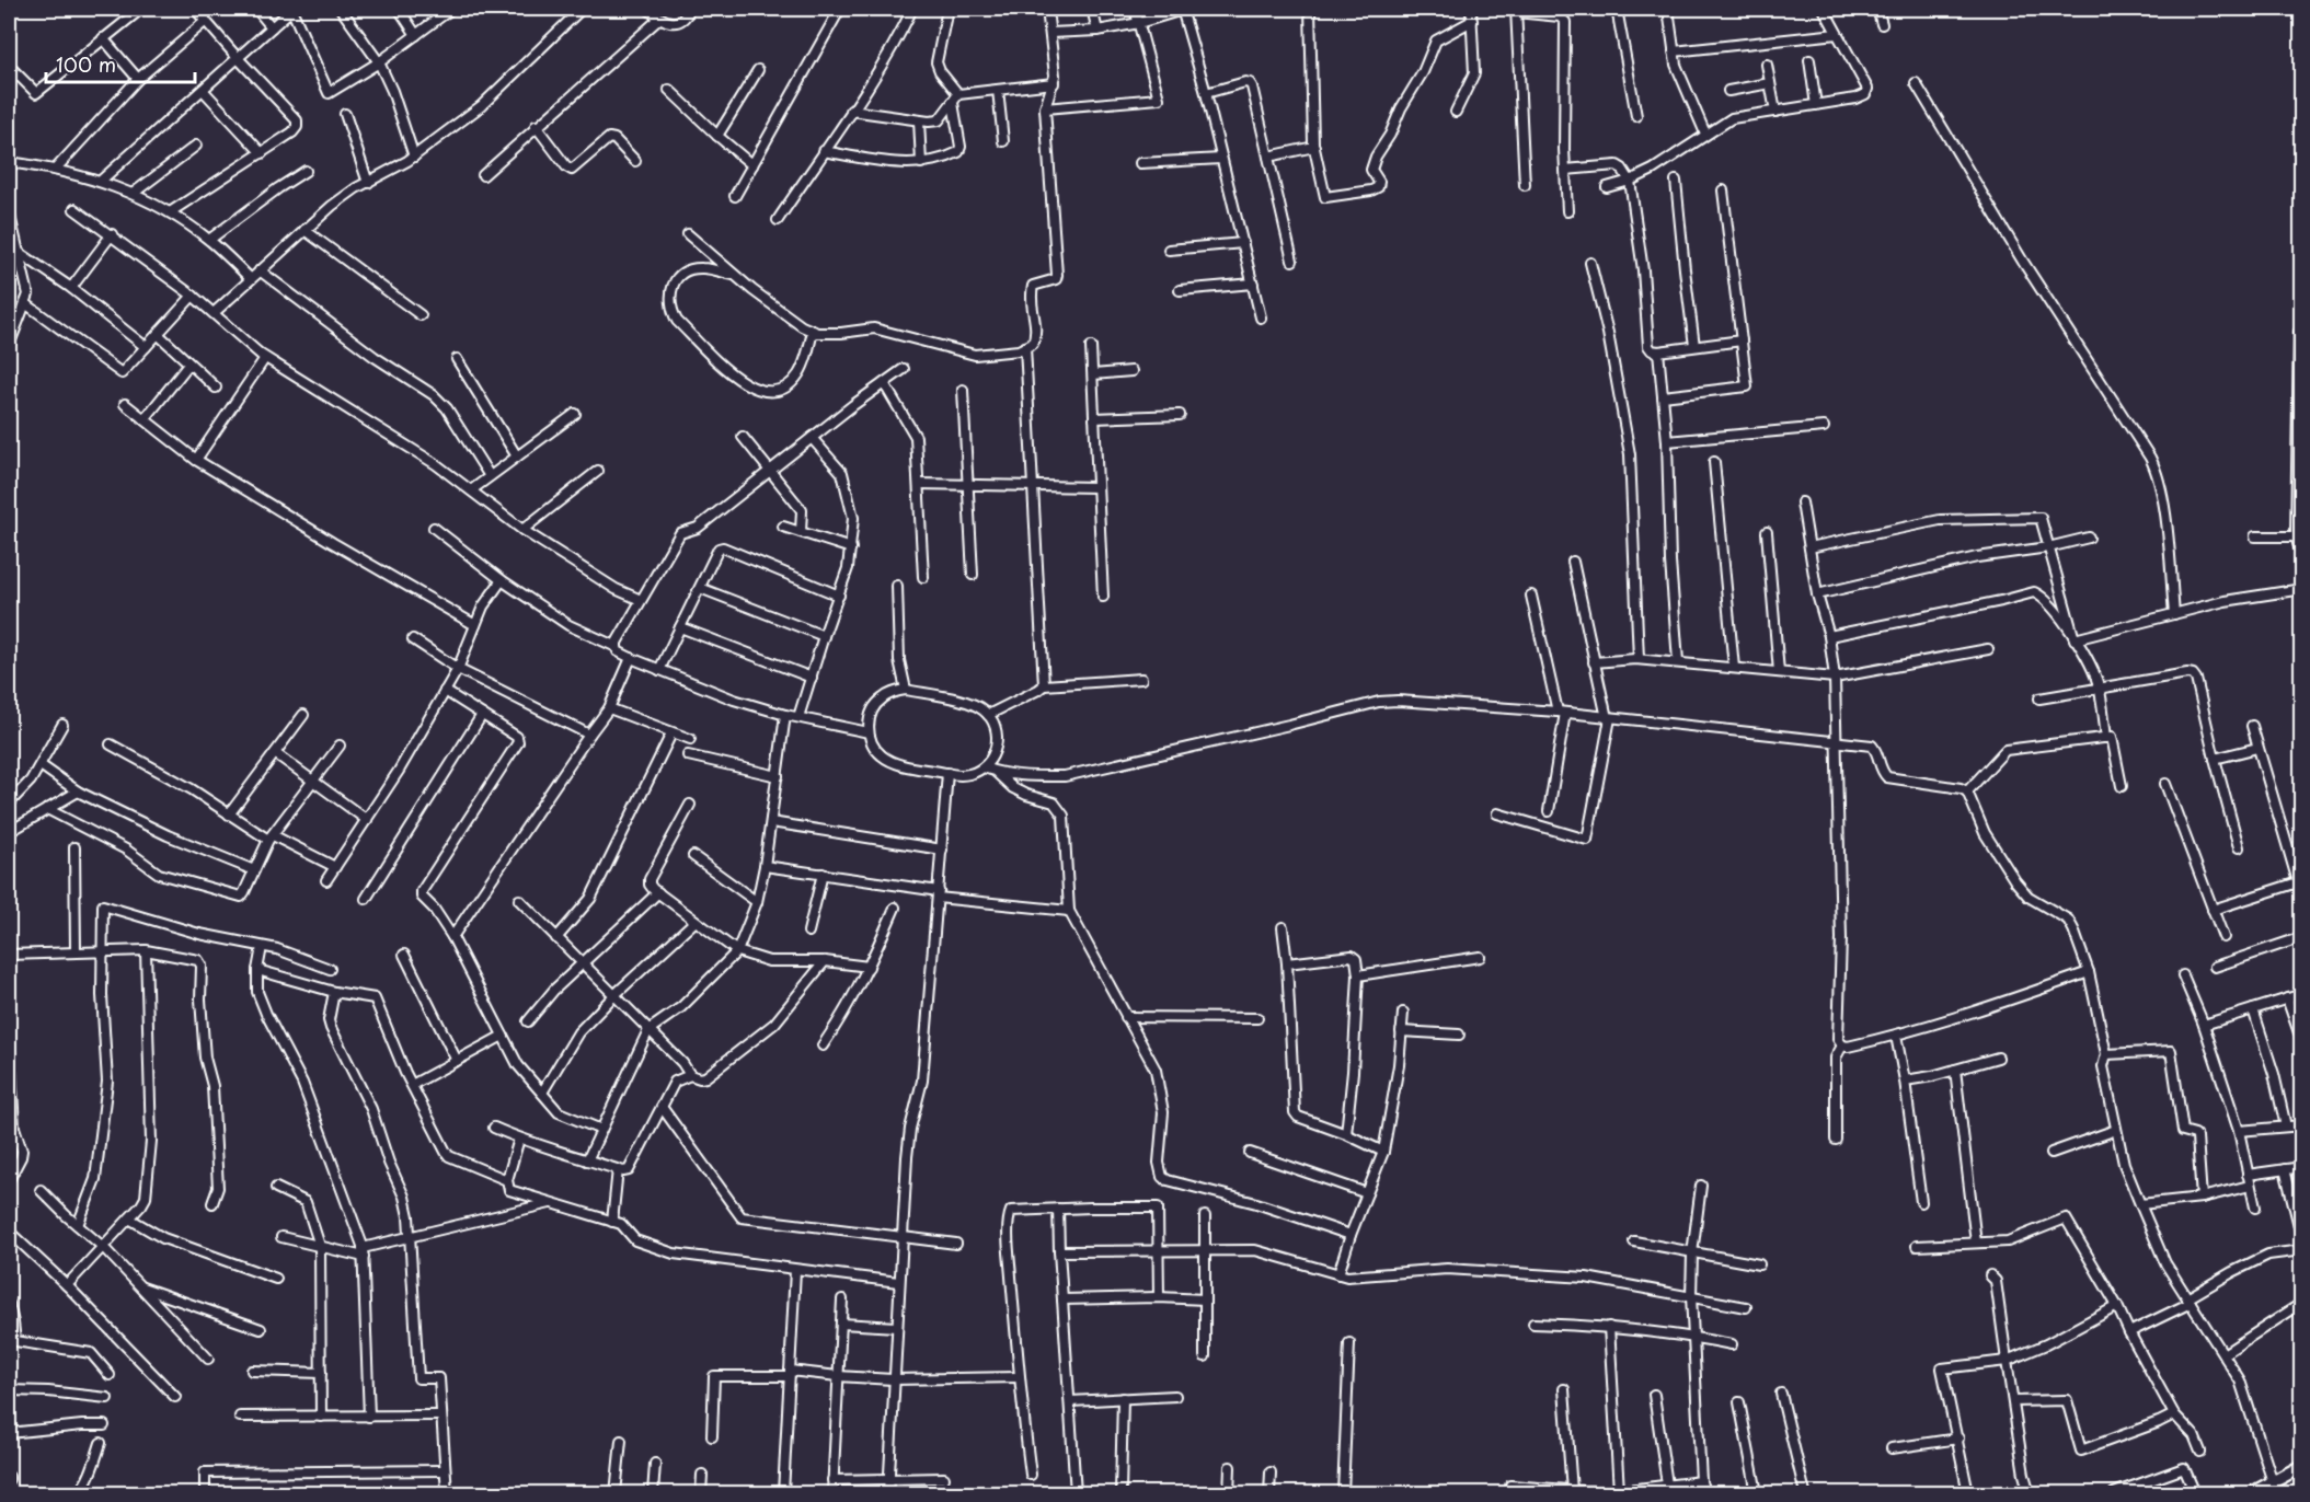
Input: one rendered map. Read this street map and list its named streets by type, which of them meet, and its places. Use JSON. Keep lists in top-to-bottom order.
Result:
{
  "scale_bar": "100 m"
}
